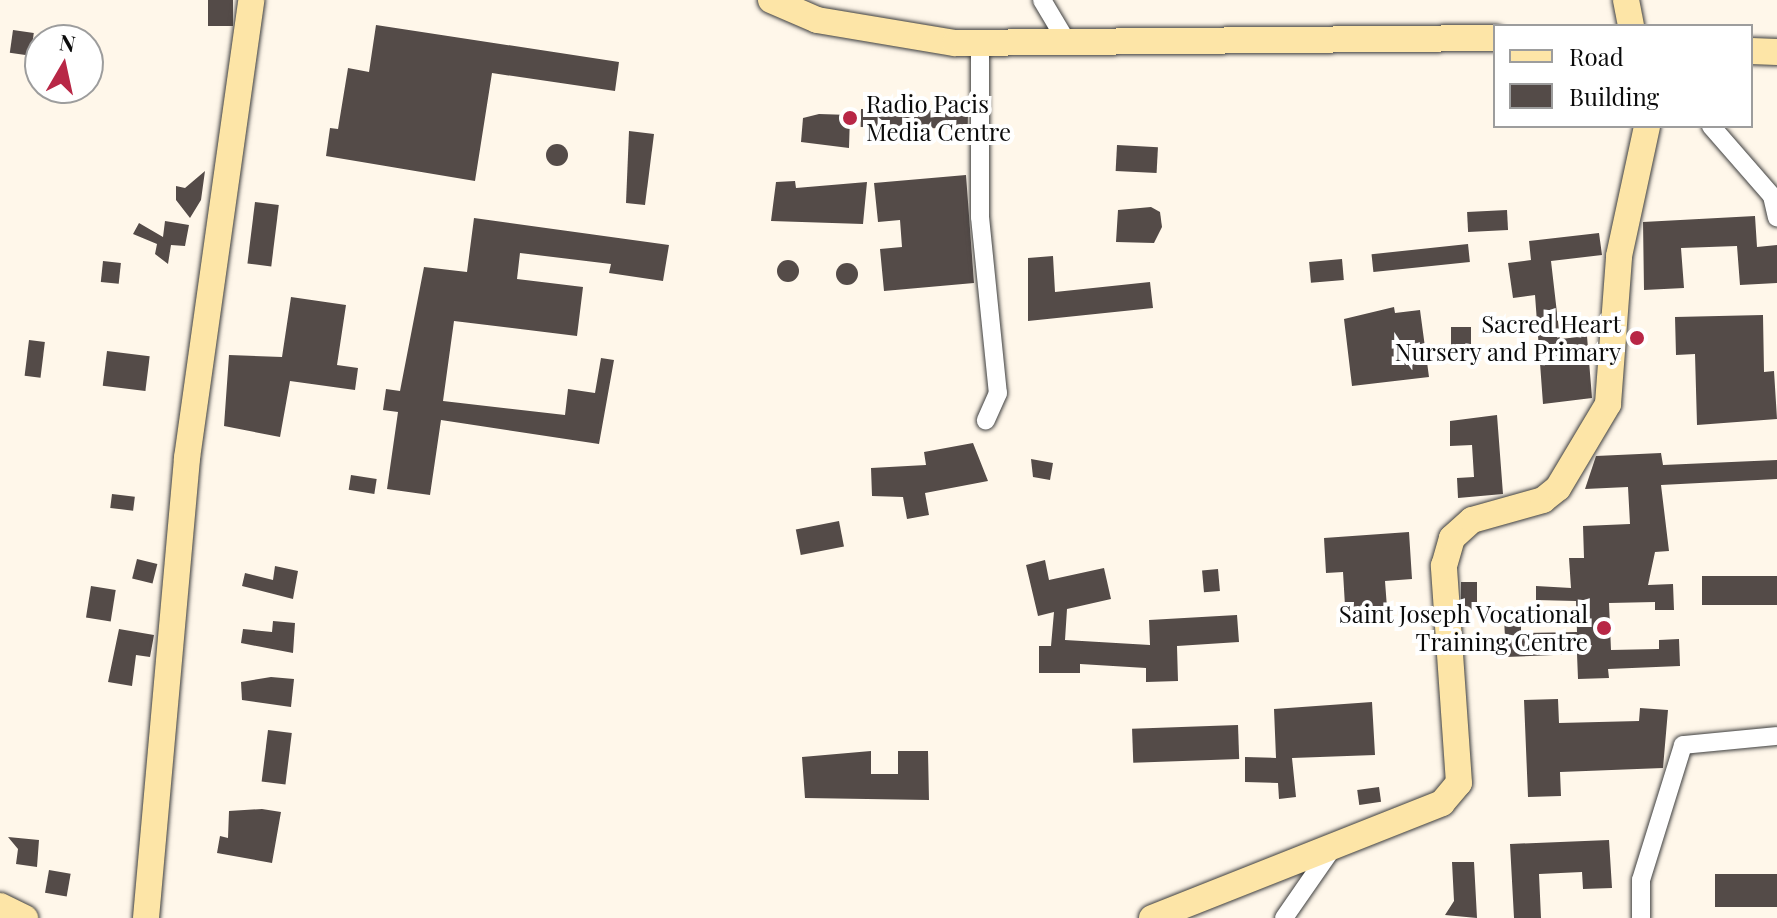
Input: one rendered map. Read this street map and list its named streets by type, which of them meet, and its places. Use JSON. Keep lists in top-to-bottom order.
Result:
{
  "places": ["Radio Pacis Media Centre", "Sacred Heart Nursery and Primary", "Saint Joseph Vocational Training Centre"],
  "legend": ["Road", "Building"],
  "north": "top"
}
